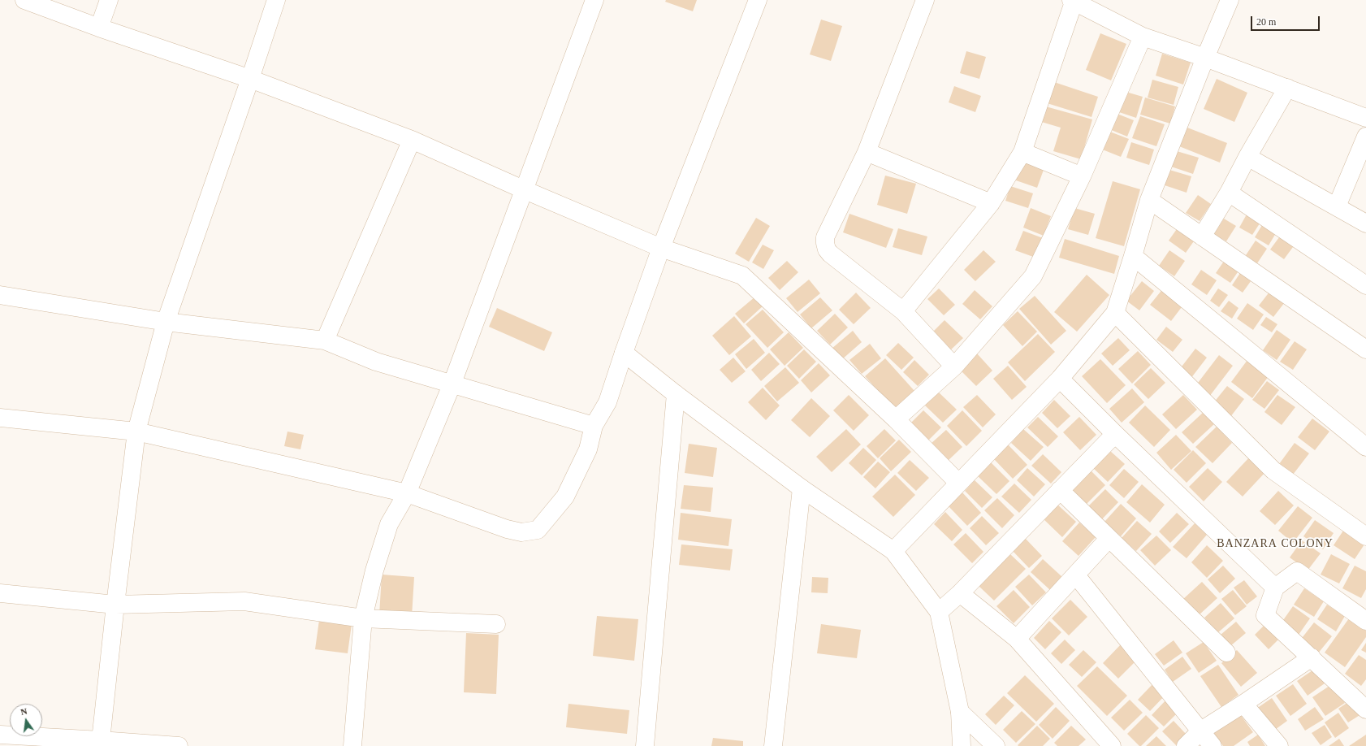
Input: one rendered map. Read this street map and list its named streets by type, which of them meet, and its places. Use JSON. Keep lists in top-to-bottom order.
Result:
{
  "districts": ["BANZARA COLONY"],
  "scale_bar": "20 m",
  "north": "top"
}
